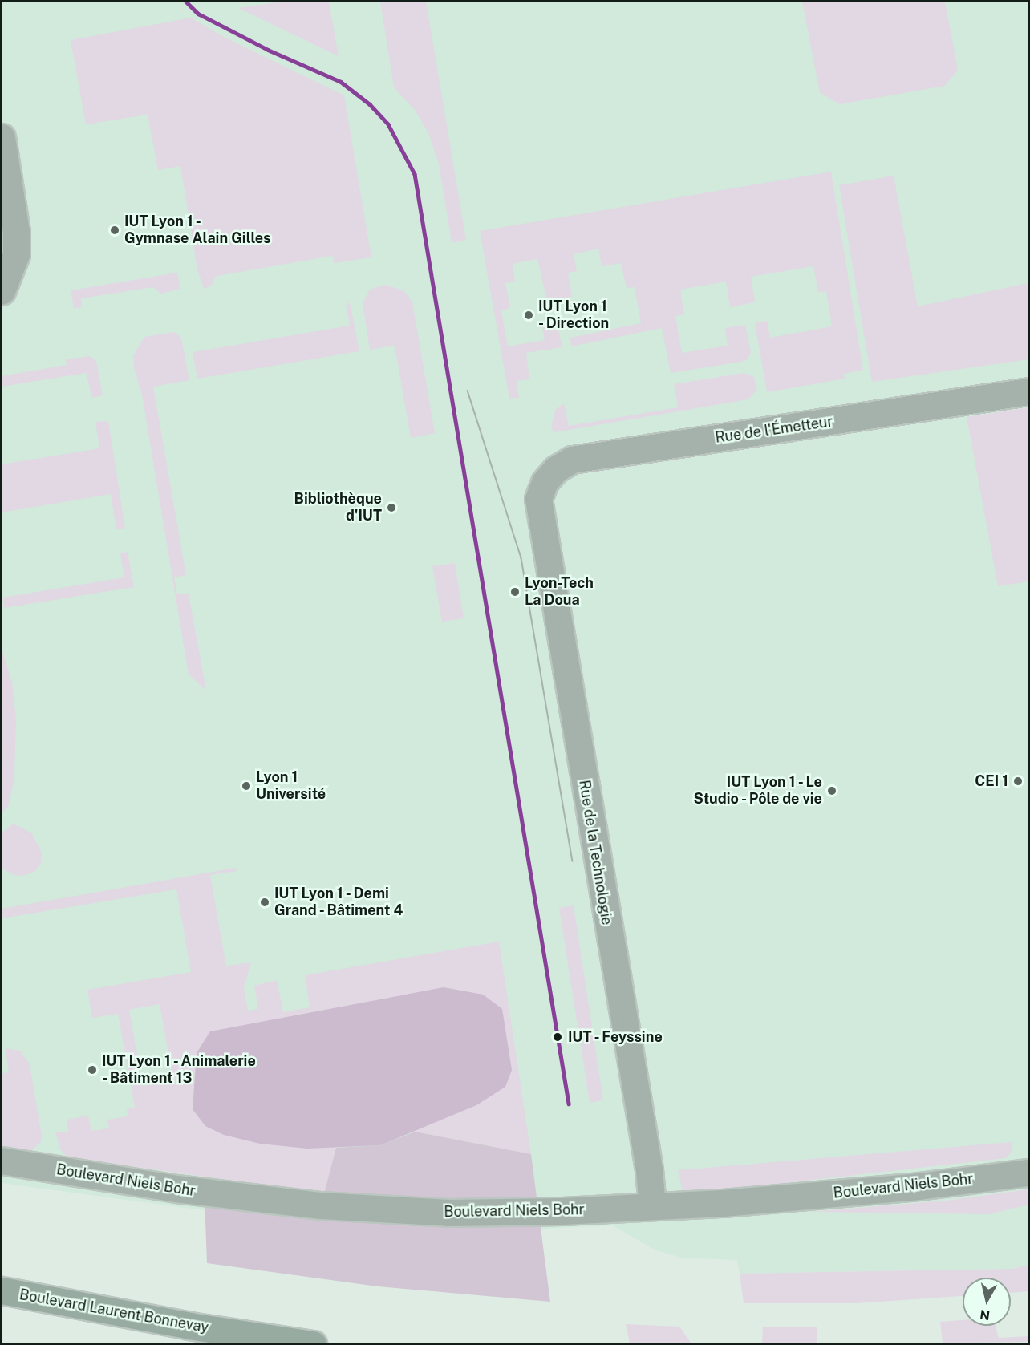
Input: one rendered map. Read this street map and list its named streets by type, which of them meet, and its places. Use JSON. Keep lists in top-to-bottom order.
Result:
{
  "streets": {
    "main road": ["Boulevard Laurent Bonnevay"],
    "street": ["Rue de l'Émetteur", "Rue de la Technologie", "Boulevard Niels Bohr"]
  },
  "crossings": [
    ["Rue de l'Émetteur", "Rue de la Technologie"],
    ["Rue de la Technologie", "Boulevard Niels Bohr"]
  ],
  "places": [
    "IUT Lyon 1 - Gymnase Alain Gilles",
    "IUT Lyon 1 - Direction",
    "Bibliothèque d'IUT",
    "Lyon-Tech La Doua",
    "CEI 1",
    "Lyon 1 Université",
    "IUT Lyon 1 - Le Studio - Pôle de vie",
    "IUT Lyon 1 - Demi Grand - Bâtiment 4",
    "IUT - Feyssine",
    "IUT Lyon 1 - Animalerie - Bâtiment 13"
  ],
  "north": "bottom"
}
